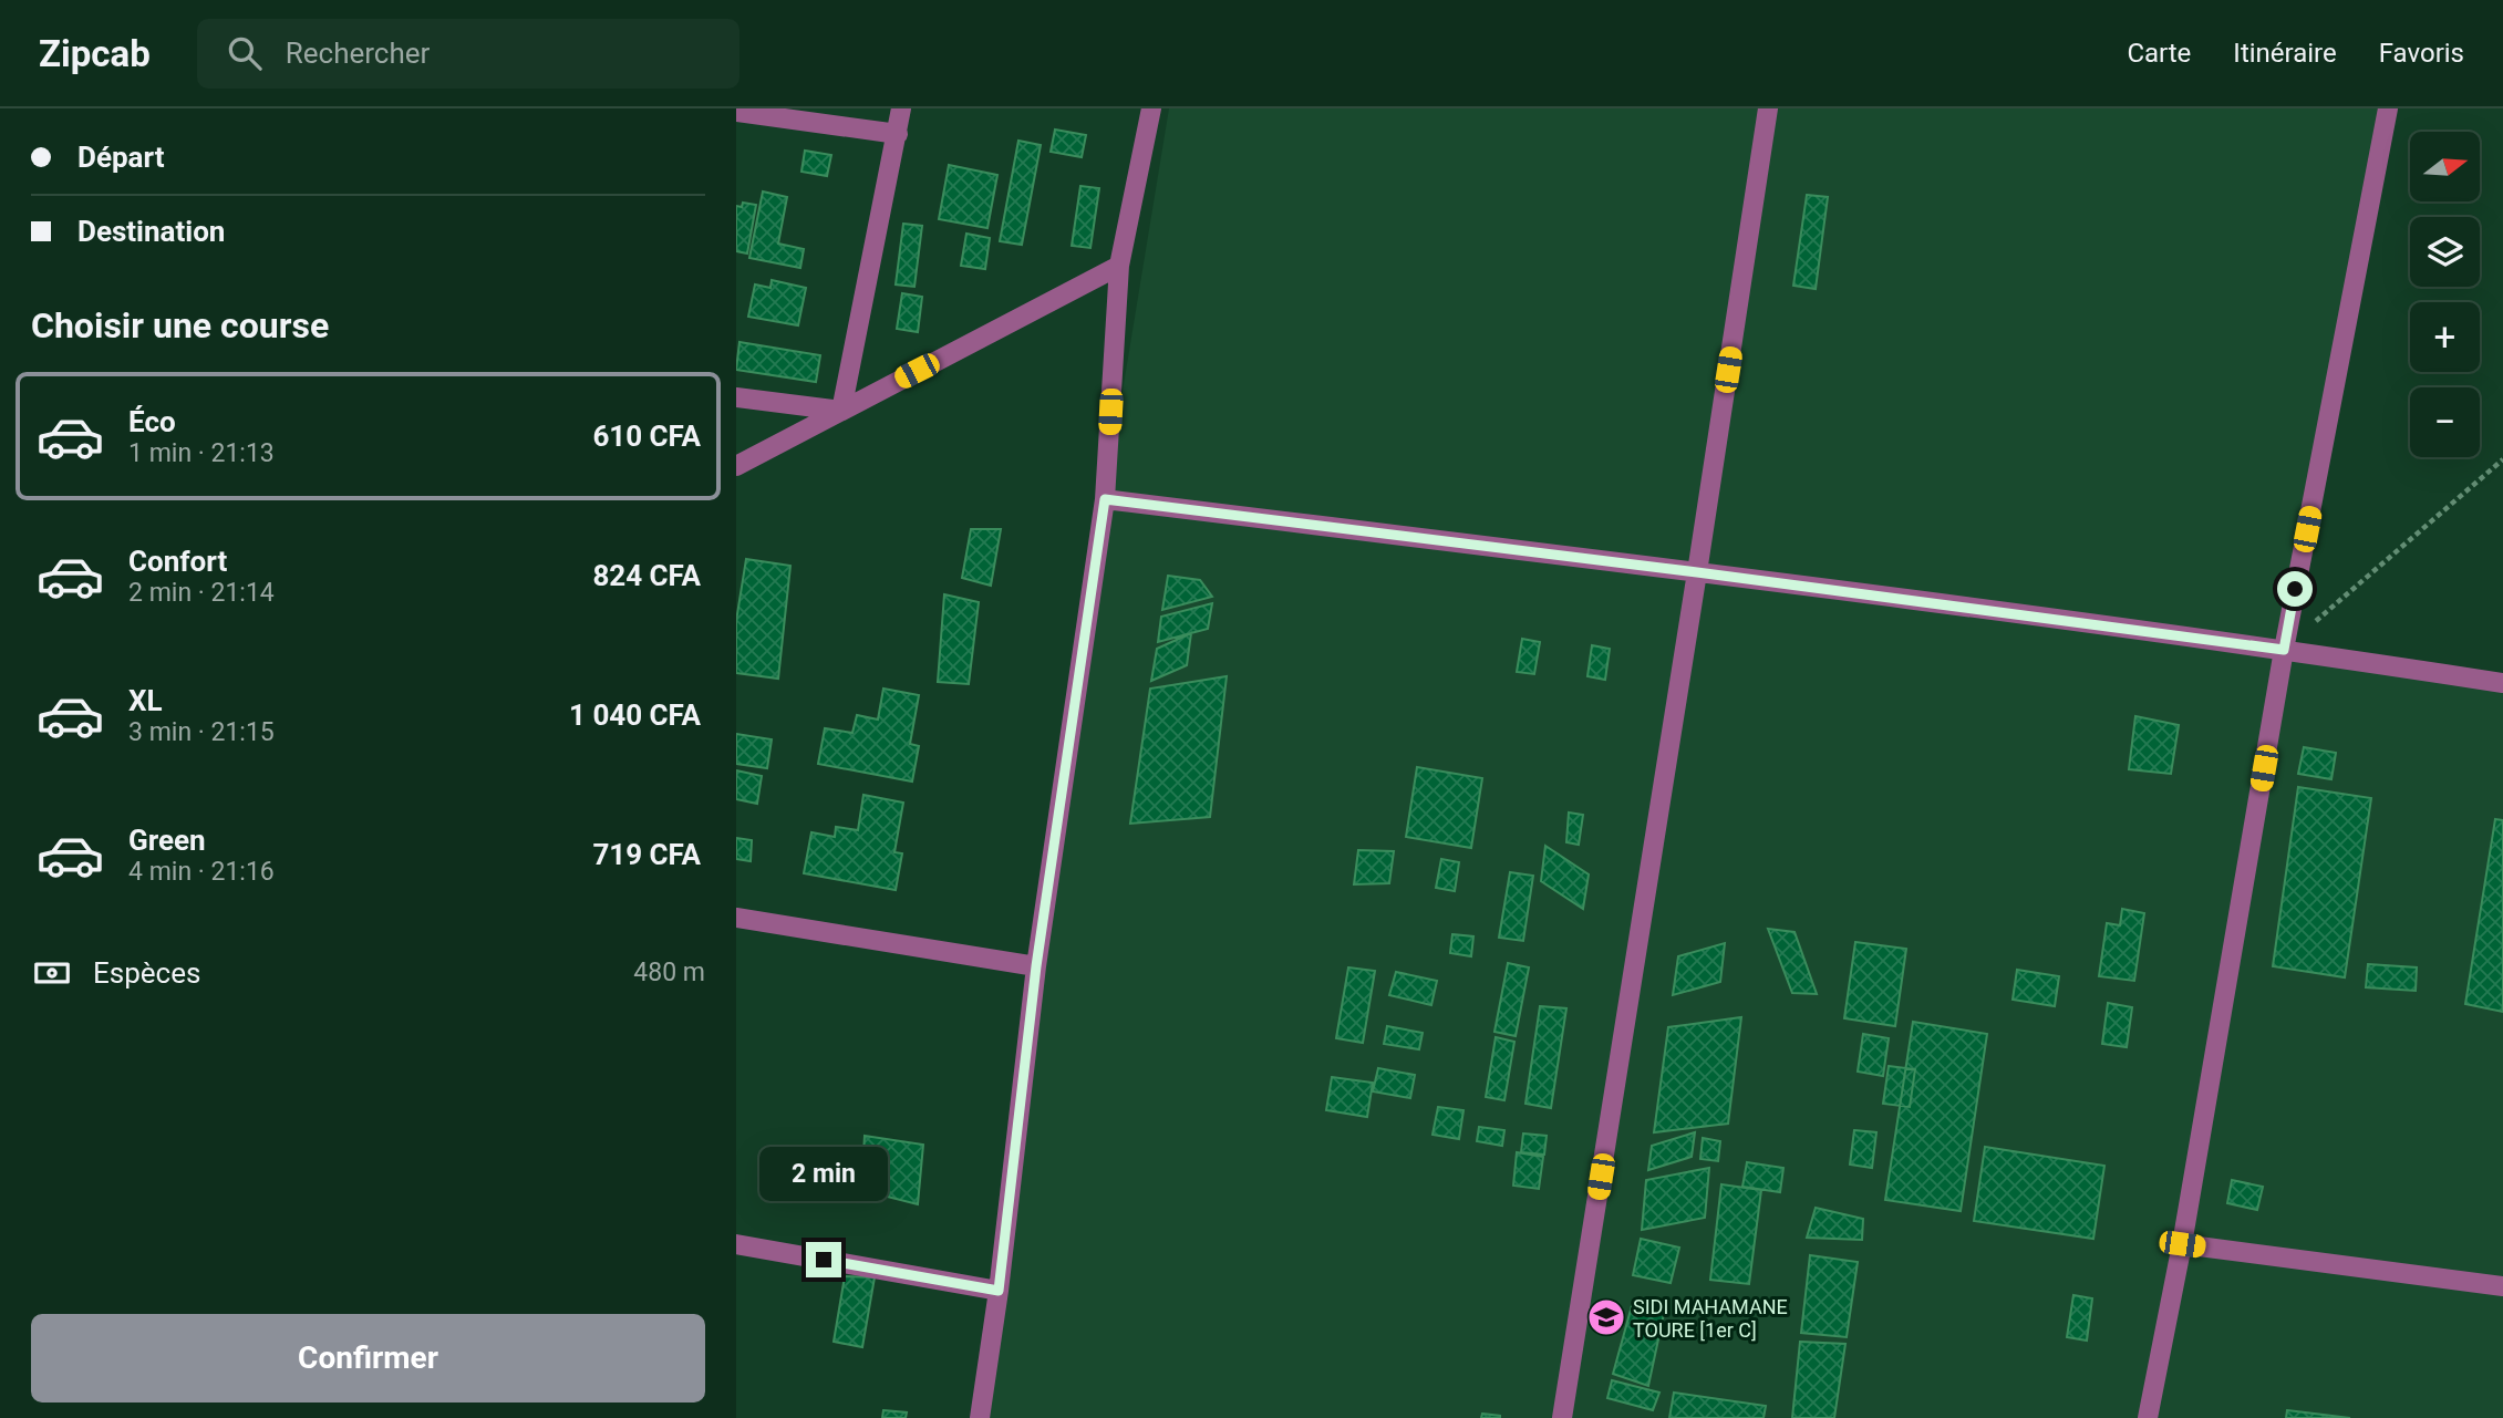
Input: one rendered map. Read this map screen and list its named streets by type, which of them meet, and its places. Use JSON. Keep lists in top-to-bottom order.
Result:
{
  "places": {
    "school or university": ["SIDI MAHAMANE TOURE [1er C]"]
  },
  "north": "right",
  "page": {
    "header": "Zipcab",
    "search": "Rechercher",
    "nav": ["Carte", "Itinéraire", "Favoris"],
    "banner": ["Départ", "Destination"],
    "map_buttons": ["+", "−"],
    "heading": "Choisir une course",
    "list": [
      {
        "name": "Éco",
        "note": "1 min · 21:13",
        "value": "610 CFA"
      },
      {
        "name": "Confort",
        "note": "2 min · 21:14",
        "value": "824 CFA"
      },
      {
        "name": "XL",
        "note": "3 min · 21:15",
        "value": "1 040 CFA"
      },
      {
        "name": "Green",
        "note": "4 min · 21:16",
        "value": "719 CFA"
      }
    ],
    "pay": ["Espèces", "480 m"],
    "bubble": "2 min",
    "buttons": "Confirmer"
  }
}
